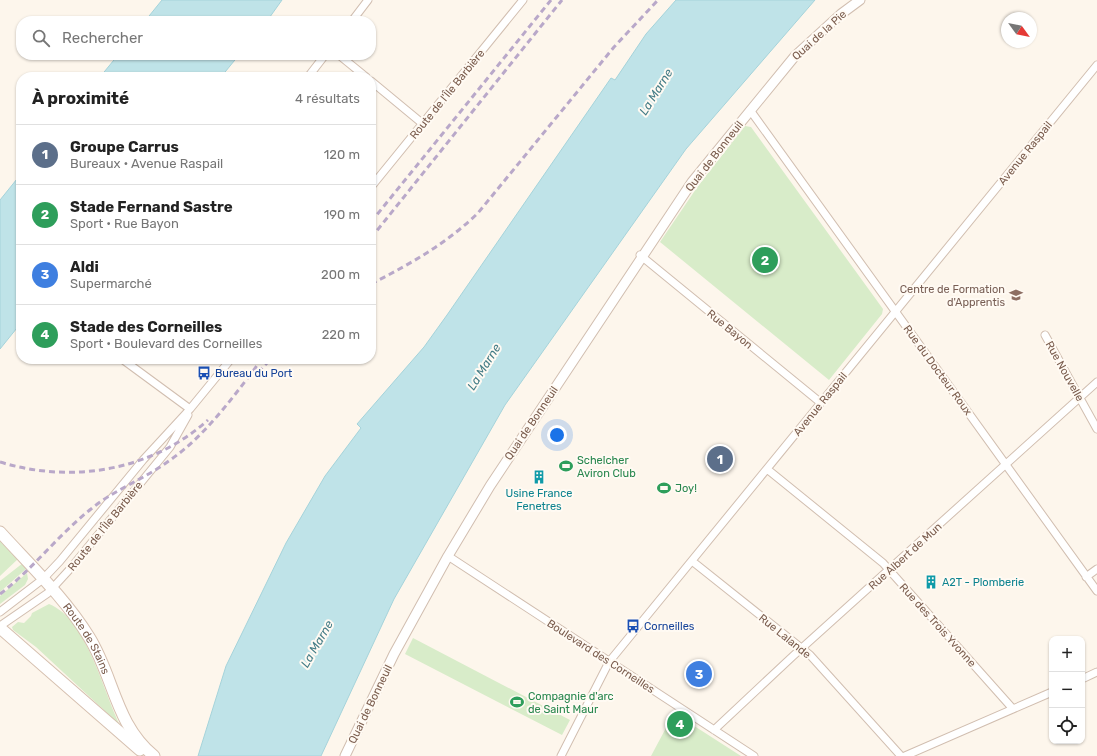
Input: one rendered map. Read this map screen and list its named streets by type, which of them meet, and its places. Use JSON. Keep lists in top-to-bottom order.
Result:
{
  "streets": {
    "main road": ["Route de Stains"],
    "street": [
      "Quai de la Pie",
      "Route de l'Île Barbière",
      "Avenue Raspail",
      "Quai de Bonneuil",
      "Rue Bayon",
      "Rue du Docteur Roux",
      "Rue Nouvelle",
      "Rue Albert de Mun",
      "Rue des Trois Yvonne",
      "Rue Lalande",
      "Boulevard des Corneilles"
    ]
  },
  "crossings": [
    ["Quai de la Pie", "Quai de Bonneuil"],
    ["Quai de la Pie", "Rue du Docteur Roux"],
    ["Route de l'Île Barbière", "Route de Stains"],
    ["Avenue Raspail", "Rue Bayon"],
    ["Avenue Raspail", "Rue du Docteur Roux"],
    ["Avenue Raspail", "Rue des Trois Yvonne"],
    ["Avenue Raspail", "Rue Lalande"],
    ["Avenue Raspail", "Boulevard des Corneilles"],
    ["Quai de Bonneuil", "Rue Bayon"],
    ["Quai de Bonneuil", "Rue du Docteur Roux"],
    ["Quai de Bonneuil", "Boulevard des Corneilles"],
    ["Rue du Docteur Roux", "Rue Albert de Mun"],
    ["Rue Nouvelle", "Rue Albert de Mun"],
    ["Rue Albert de Mun", "Rue des Trois Yvonne"],
    ["Rue Albert de Mun", "Rue Lalande"],
    ["Rue Albert de Mun", "Boulevard des Corneilles"]
  ],
  "water": ["La Marne"],
  "places": {
    "school or university": ["Centre de Formation d'Apprentis"],
    "bus stop": ["Bureau du Port", "Corneilles"],
    "sports": ["Schelcher Aviron Club", "Joy!", "Compagnie d'arc de Saint Maur"],
    "building": ["Usine France Fenetres", "A2T - Plomberie"]
  },
  "north": "bottom right",
  "page": {
    "search": "Rechercher",
    "heading": ["À proximité", "4 résultats"],
    "list": [
      {
        "mark": "1",
        "name": "Groupe Carrus",
        "note": "Bureaux · Avenue Raspail",
        "value": "120 m"
      },
      {
        "mark": "2",
        "name": "Stade Fernand Sastre",
        "note": "Sport · Rue Bayon",
        "value": "190 m"
      },
      {
        "mark": "3",
        "name": "Aldi",
        "note": "Supermarché",
        "value": "200 m"
      },
      {
        "mark": "4",
        "name": "Stade des Corneilles",
        "note": "Sport · Boulevard des Corneilles",
        "value": "220 m"
      }
    ],
    "pins": [
      "2",
      "1",
      "3",
      "4"
    ],
    "map_buttons": ["+", "−"]
  }
}
